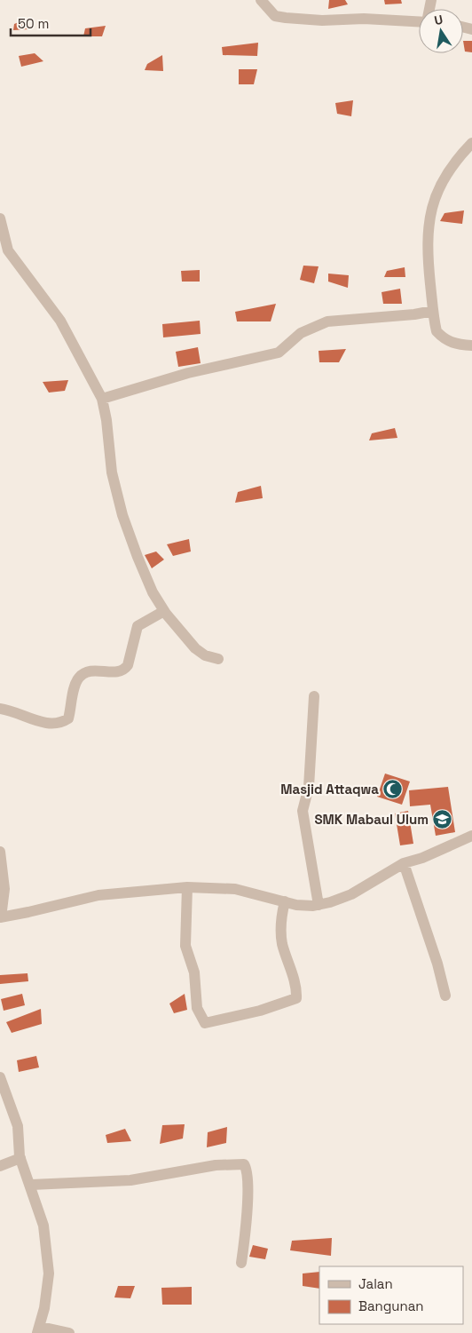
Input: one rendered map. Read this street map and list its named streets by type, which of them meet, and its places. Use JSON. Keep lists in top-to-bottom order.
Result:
{
  "places": {
    "mosque": ["Masjid Attaqwa"],
    "school or university": ["SMK Mabaul Ulum"]
  },
  "legend": ["Jalan", "Bangunan"],
  "scale_bar": "50 m",
  "north": "top"
}
